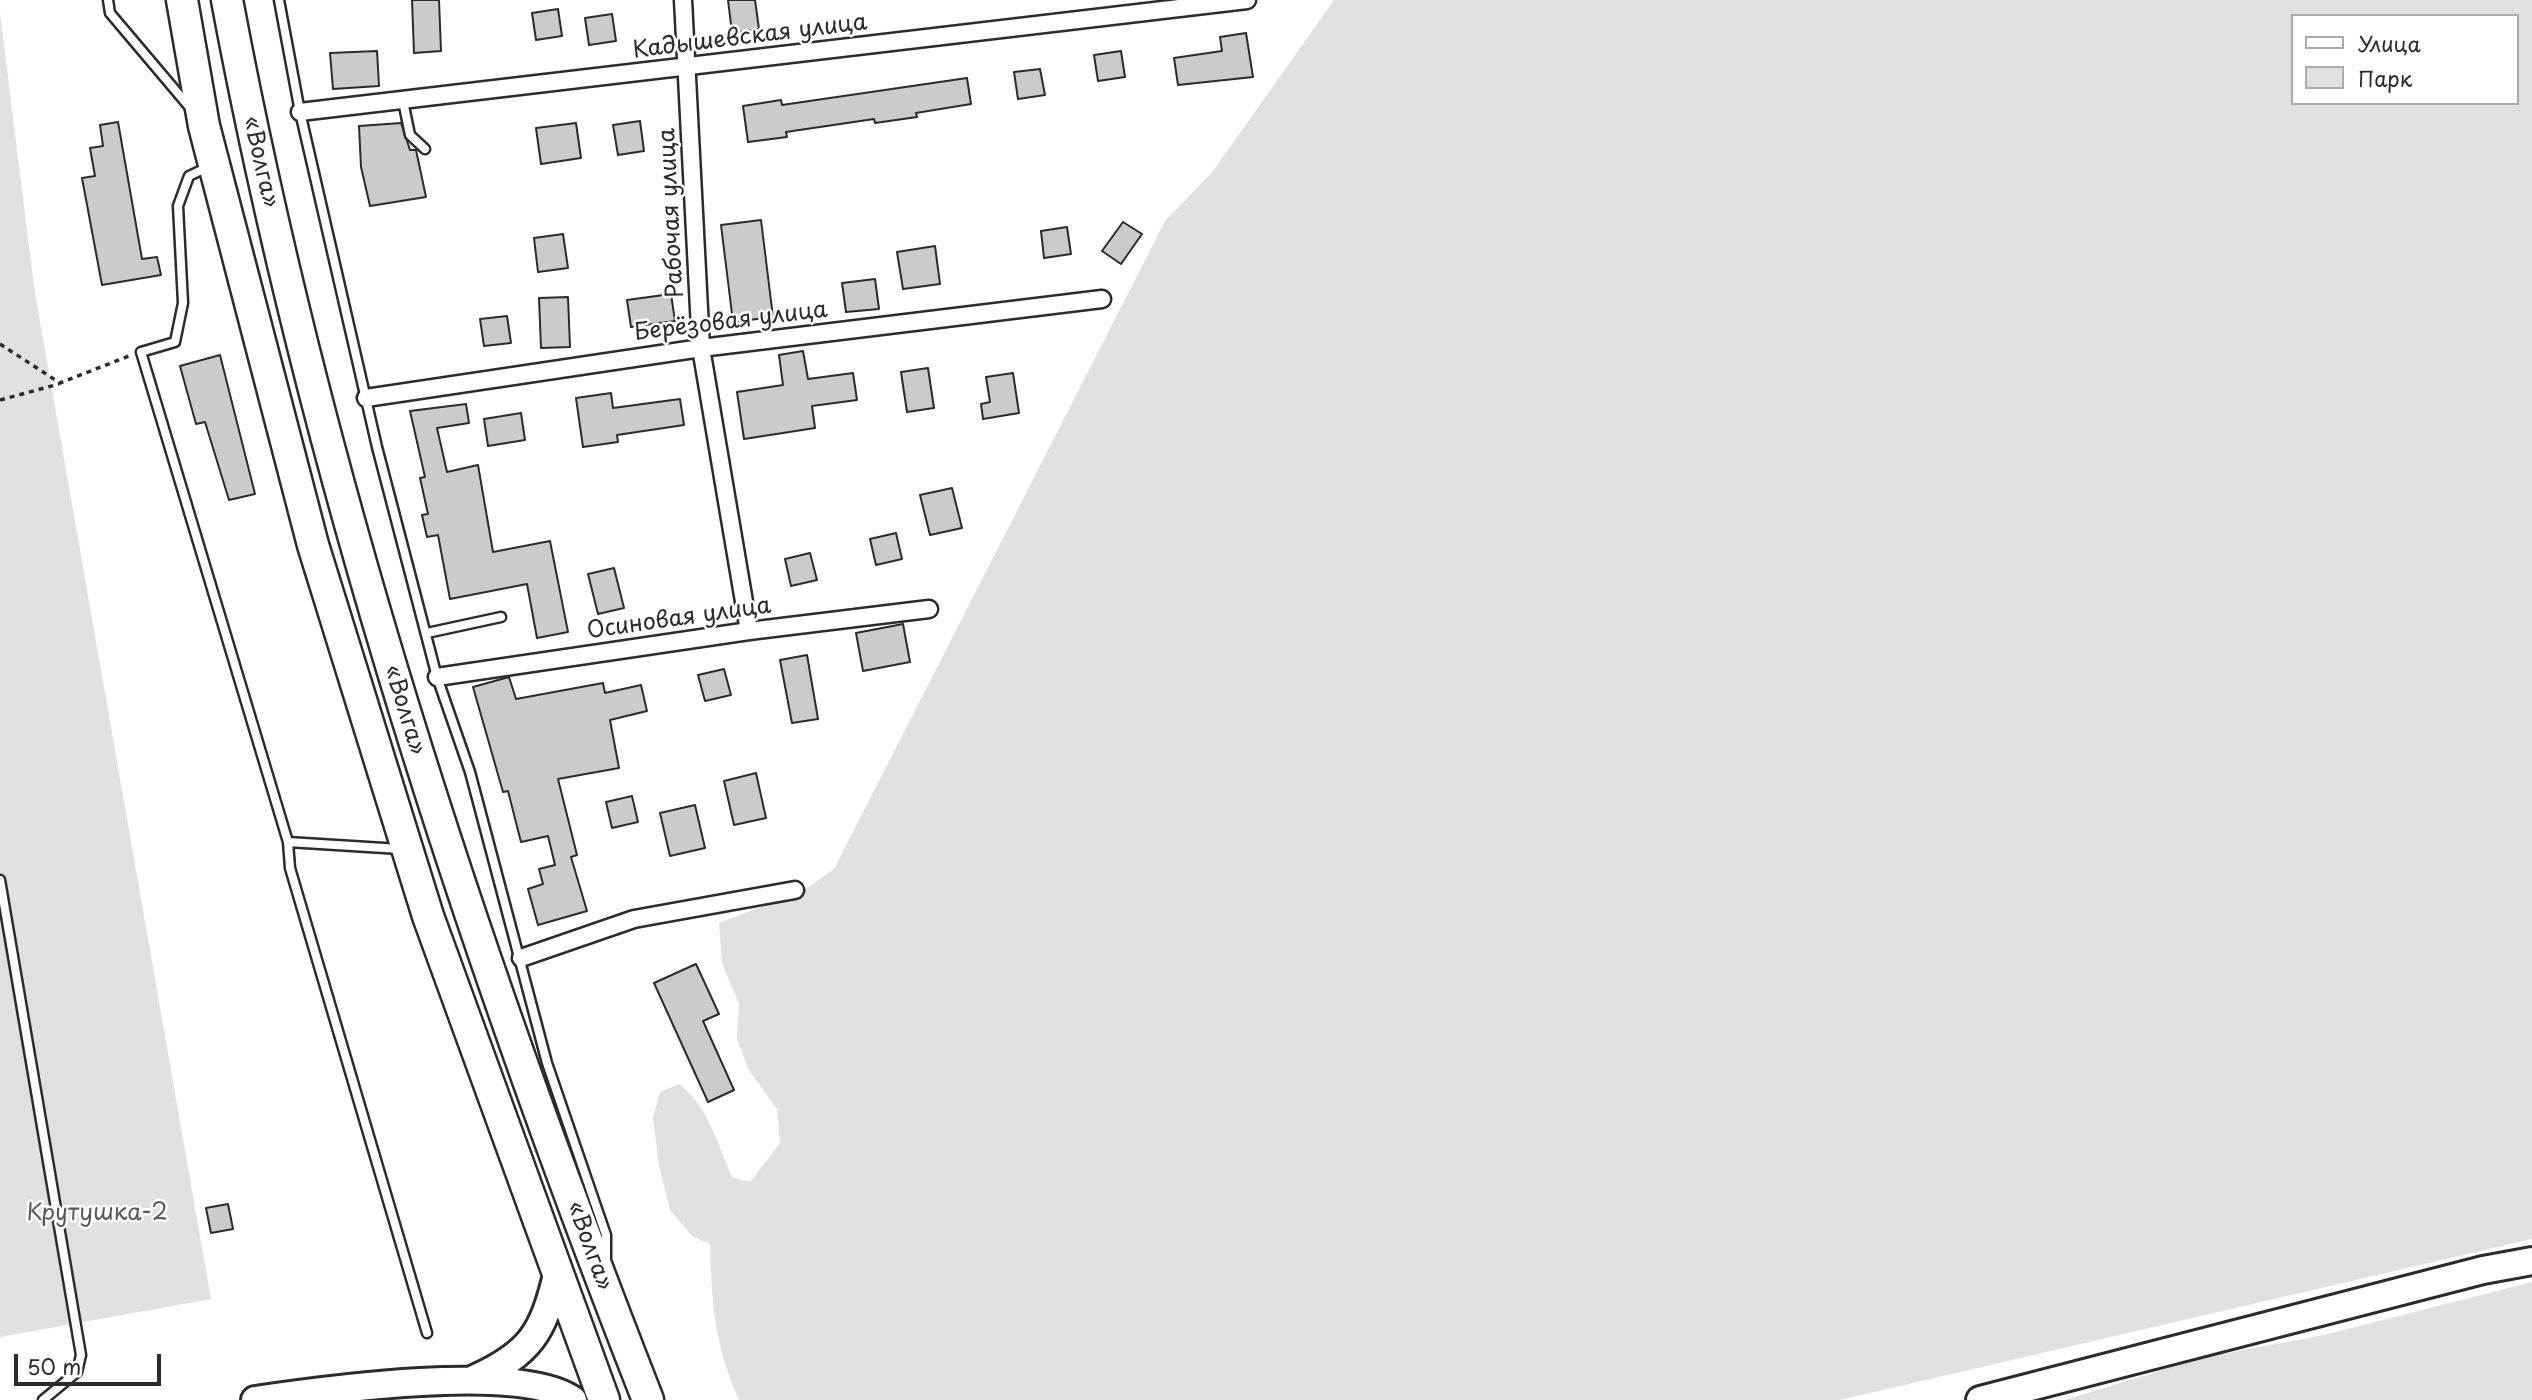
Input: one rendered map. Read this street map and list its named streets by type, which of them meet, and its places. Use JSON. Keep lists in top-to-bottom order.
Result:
{
  "streets": {
    "highway": ["«Волга»"],
    "street": [
      "Кадышевская улица",
      "Рабочая улица",
      "Берёзовая улица",
      "Осиновая улица"
    ]
  },
  "crossings": [
    ["Кадышевская улица", "Рабочая улица"],
    ["Рабочая улица", "Берёзовая улица"],
    ["Рабочая улица", "Осиновая улица"]
  ],
  "parks": ["Крутушка-2"],
  "legend": ["Улица", "Парк"],
  "scale_bar": "50 m"
}
